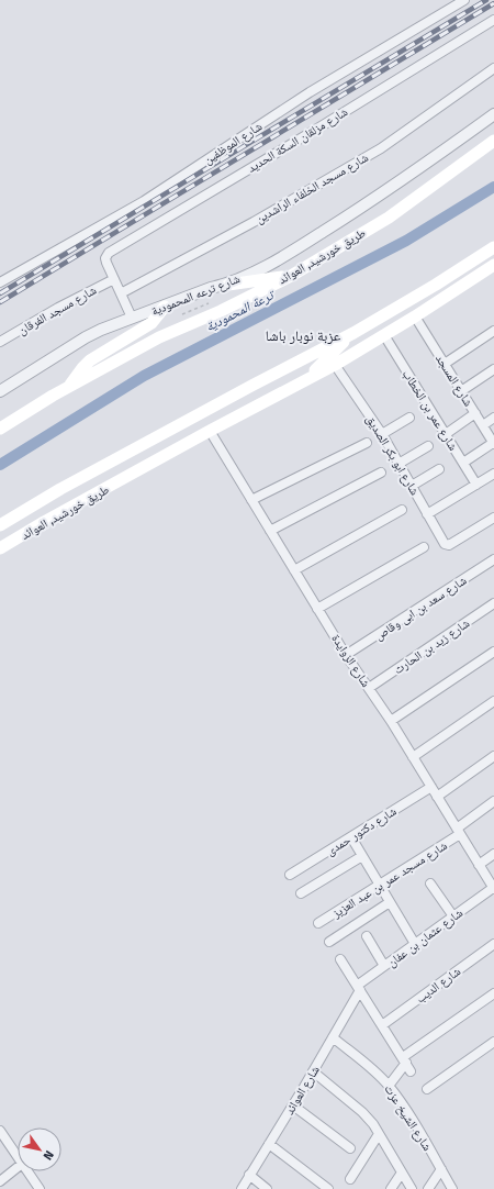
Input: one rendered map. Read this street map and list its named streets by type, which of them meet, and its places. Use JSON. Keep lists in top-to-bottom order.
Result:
{
  "streets": {
    "main road": ["طريق خورشيد, العوائد"],
    "street": [
      "شارع مزلقان السكة الحديد",
      "شارع الموظفين",
      "شارع مسجد الخلفاء الراشدين",
      "شارع ترعه المحمودية",
      "شارع مسجد الفرقان",
      "شارع المسجد",
      "شارع عمر بن الخطاب",
      "شارع ابو بكر الصديق",
      "شارع سعد بن ابى وقاص",
      "شارع زيد بن الحارث",
      "شارع الزوايدة",
      "شارع دكتور حمدى",
      "شارع مسجد عمر بن عبد العزيز",
      "شارع عثمان بن عفان",
      "شارع الديب",
      "شارع العوائد",
      "شارع الشيخ عزت"
    ]
  },
  "crossings": [
    ["شارع مزلقان السكة الحديد", "شارع مسجد الفرقان"],
    ["طريق خورشيد, العوائد", "شارع المسجد"],
    ["طريق خورشيد, العوائد", "شارع عمر بن الخطاب"],
    ["طريق خورشيد, العوائد", "شارع ابو بكر الصديق"],
    ["طريق خورشيد, العوائد", "شارع الزوايدة"],
    ["شارع سعد بن ابى وقاص", "شارع الزوايدة"],
    ["شارع زيد بن الحارث", "شارع الزوايدة"],
    ["شارع الزوايدة", "شارع دكتور حمدى"],
    ["شارع الزوايدة", "شارع مسجد عمر بن عبد العزيز"],
    ["شارع الزوايدة", "شارع عثمان بن عفان"],
    ["شارع عثمان بن عفان", "شارع العوائد"],
    ["شارع العوائد", "شارع الشيخ عزت"]
  ],
  "districts": ["عزبة نوبار باشا"],
  "water": ["ترعة المحمودية"],
  "north": "bottom right"
}
